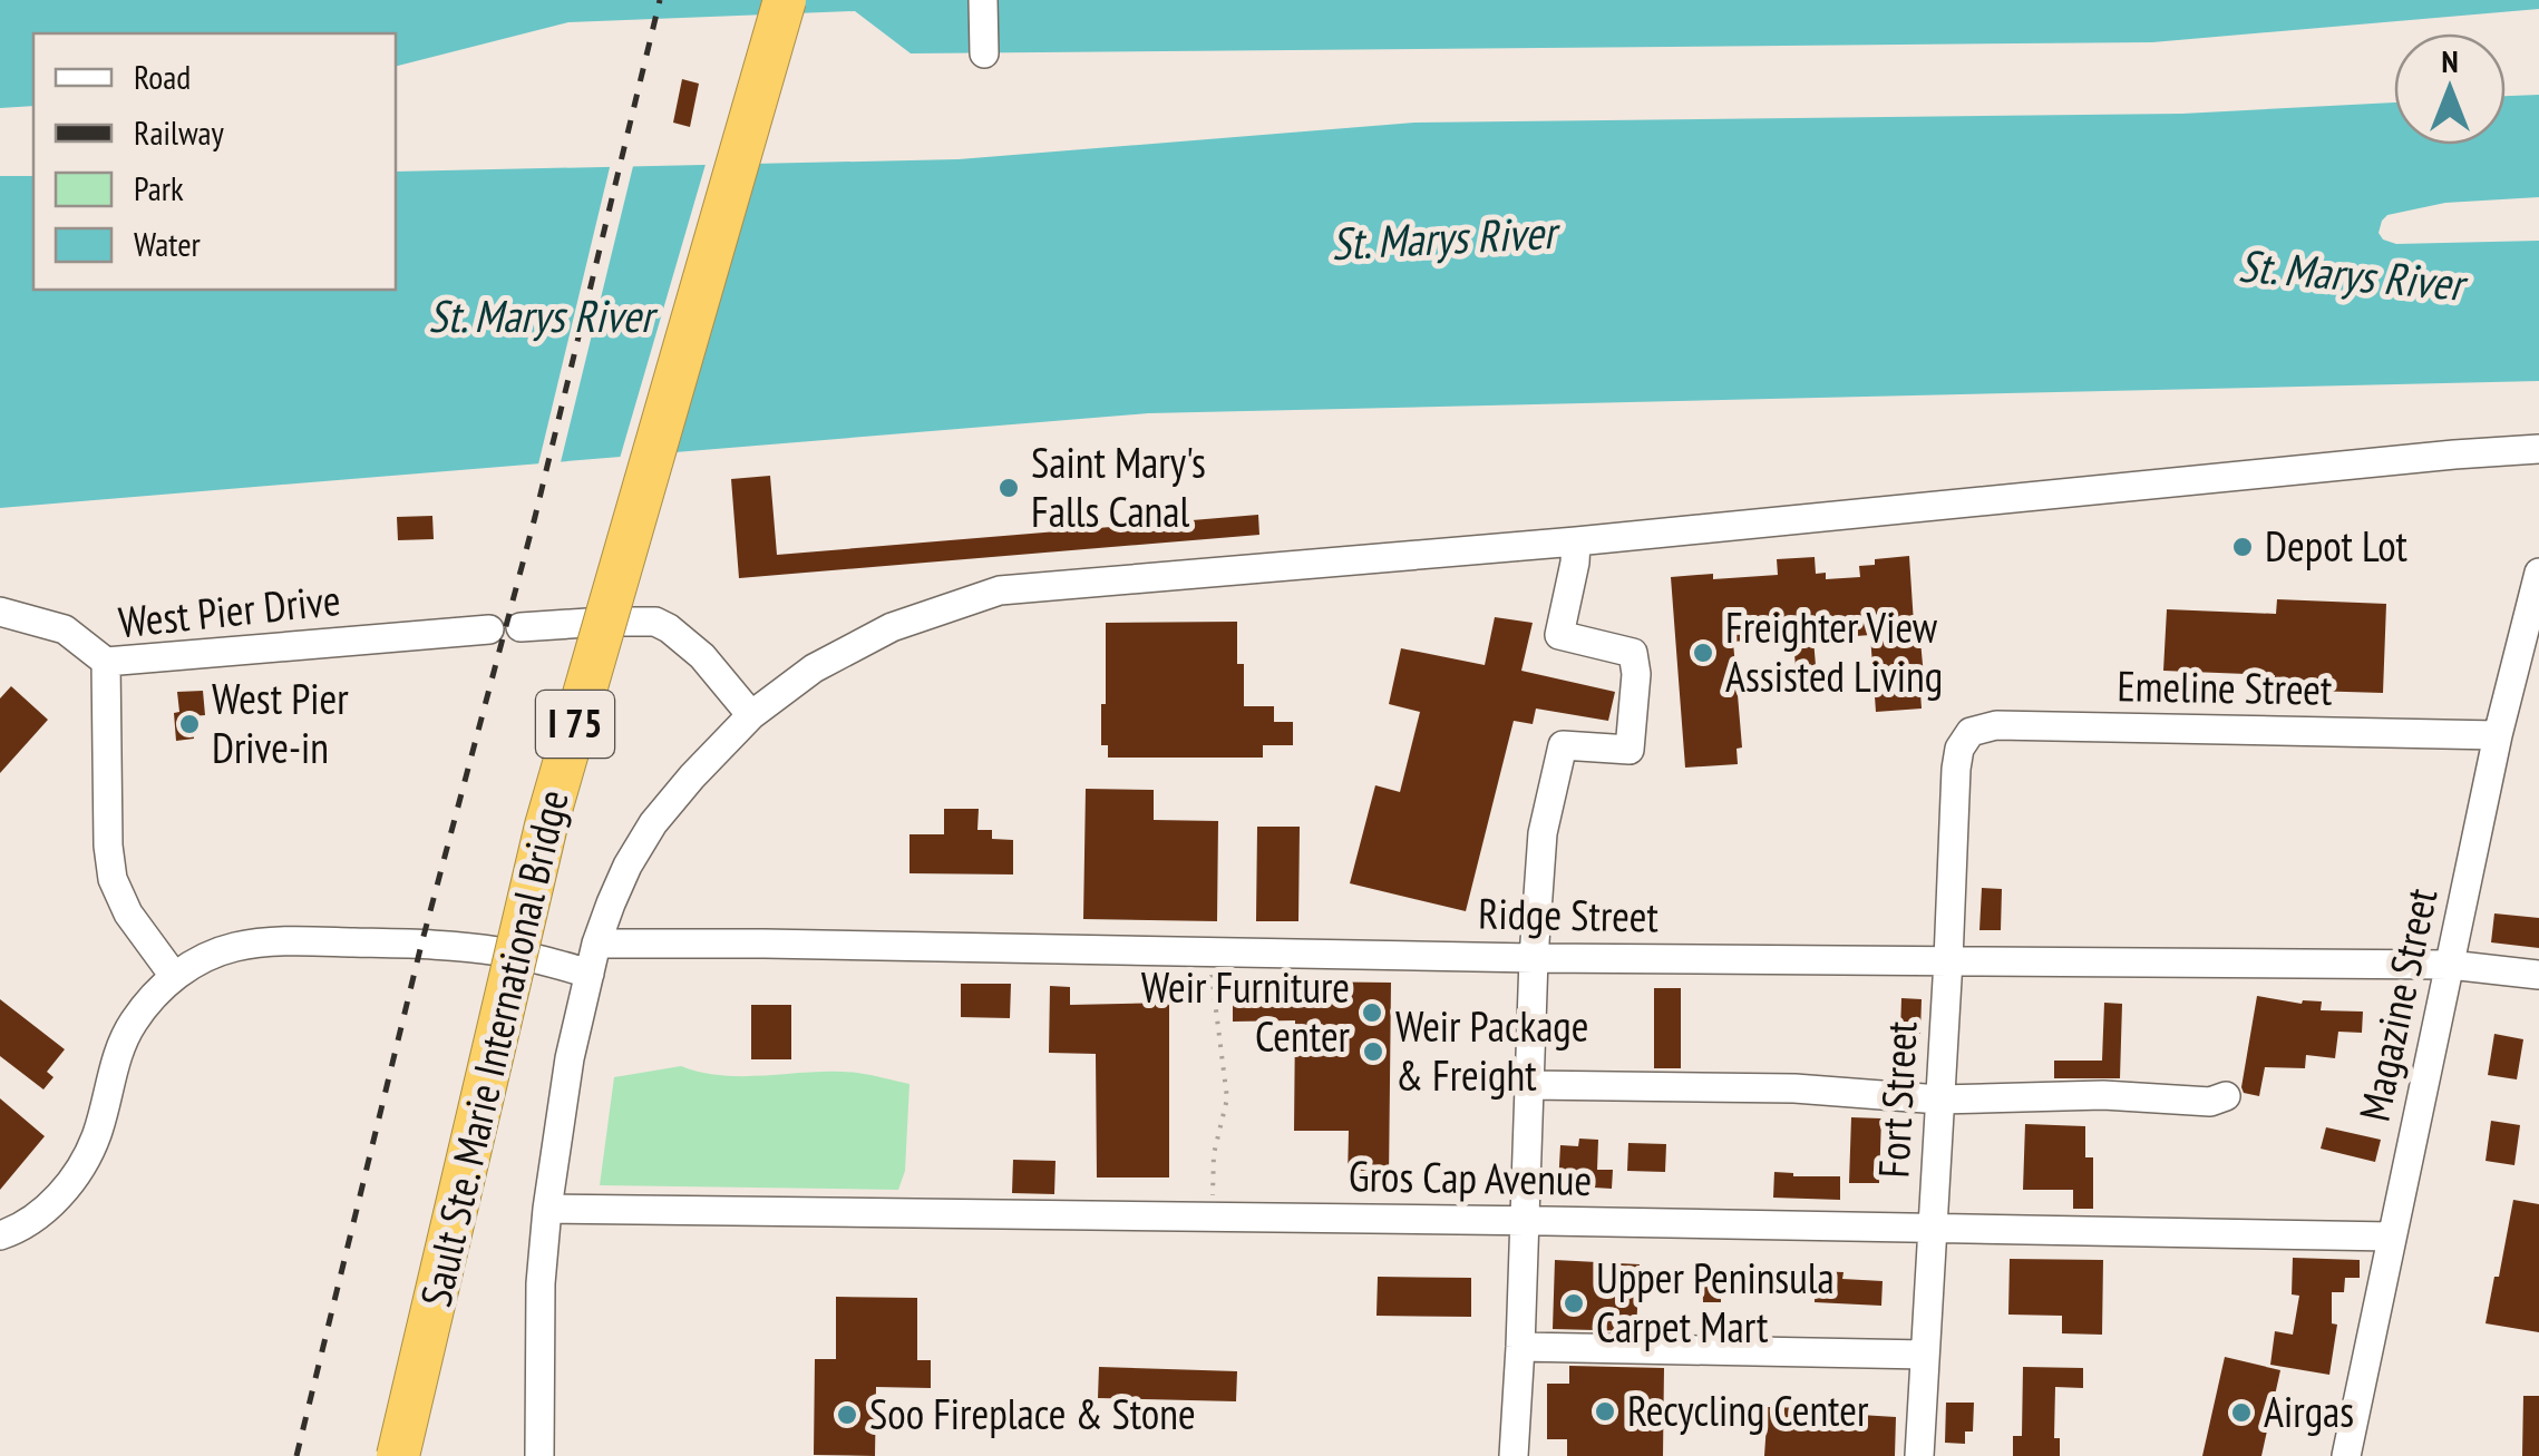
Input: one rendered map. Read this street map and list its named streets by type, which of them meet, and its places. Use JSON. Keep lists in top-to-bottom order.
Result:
{
  "streets": {
    "highway": ["I 75", "Sault Ste. Marie International Bridge"],
    "street": [
      "West Pier Drive",
      "Emeline Street",
      "Ridge Street",
      "Magazine Street",
      "Fort Street",
      "Gros Cap Avenue"
    ]
  },
  "crossings": [
    ["Emeline Street", "Magazine Street"],
    ["Emeline Street", "Fort Street"],
    ["Ridge Street", "Magazine Street"],
    ["Ridge Street", "Fort Street"],
    ["Magazine Street", "Gros Cap Avenue"],
    ["Fort Street", "Gros Cap Avenue"]
  ],
  "water": ["St. Marys River"],
  "places": [
    "Saint Mary's Falls Canal",
    "Depot Lot",
    "Freighter View Assisted Living",
    "West Pier Drive-in",
    "Weir Furniture Center",
    "Weir Package & Freight",
    "Upper Peninsula Carpet Mart",
    "Recycling Center",
    "Airgas",
    "Soo Fireplace & Stone"
  ],
  "legend": [
    "Road",
    "Railway",
    "Park",
    "Water"
  ],
  "north": "top"
}
